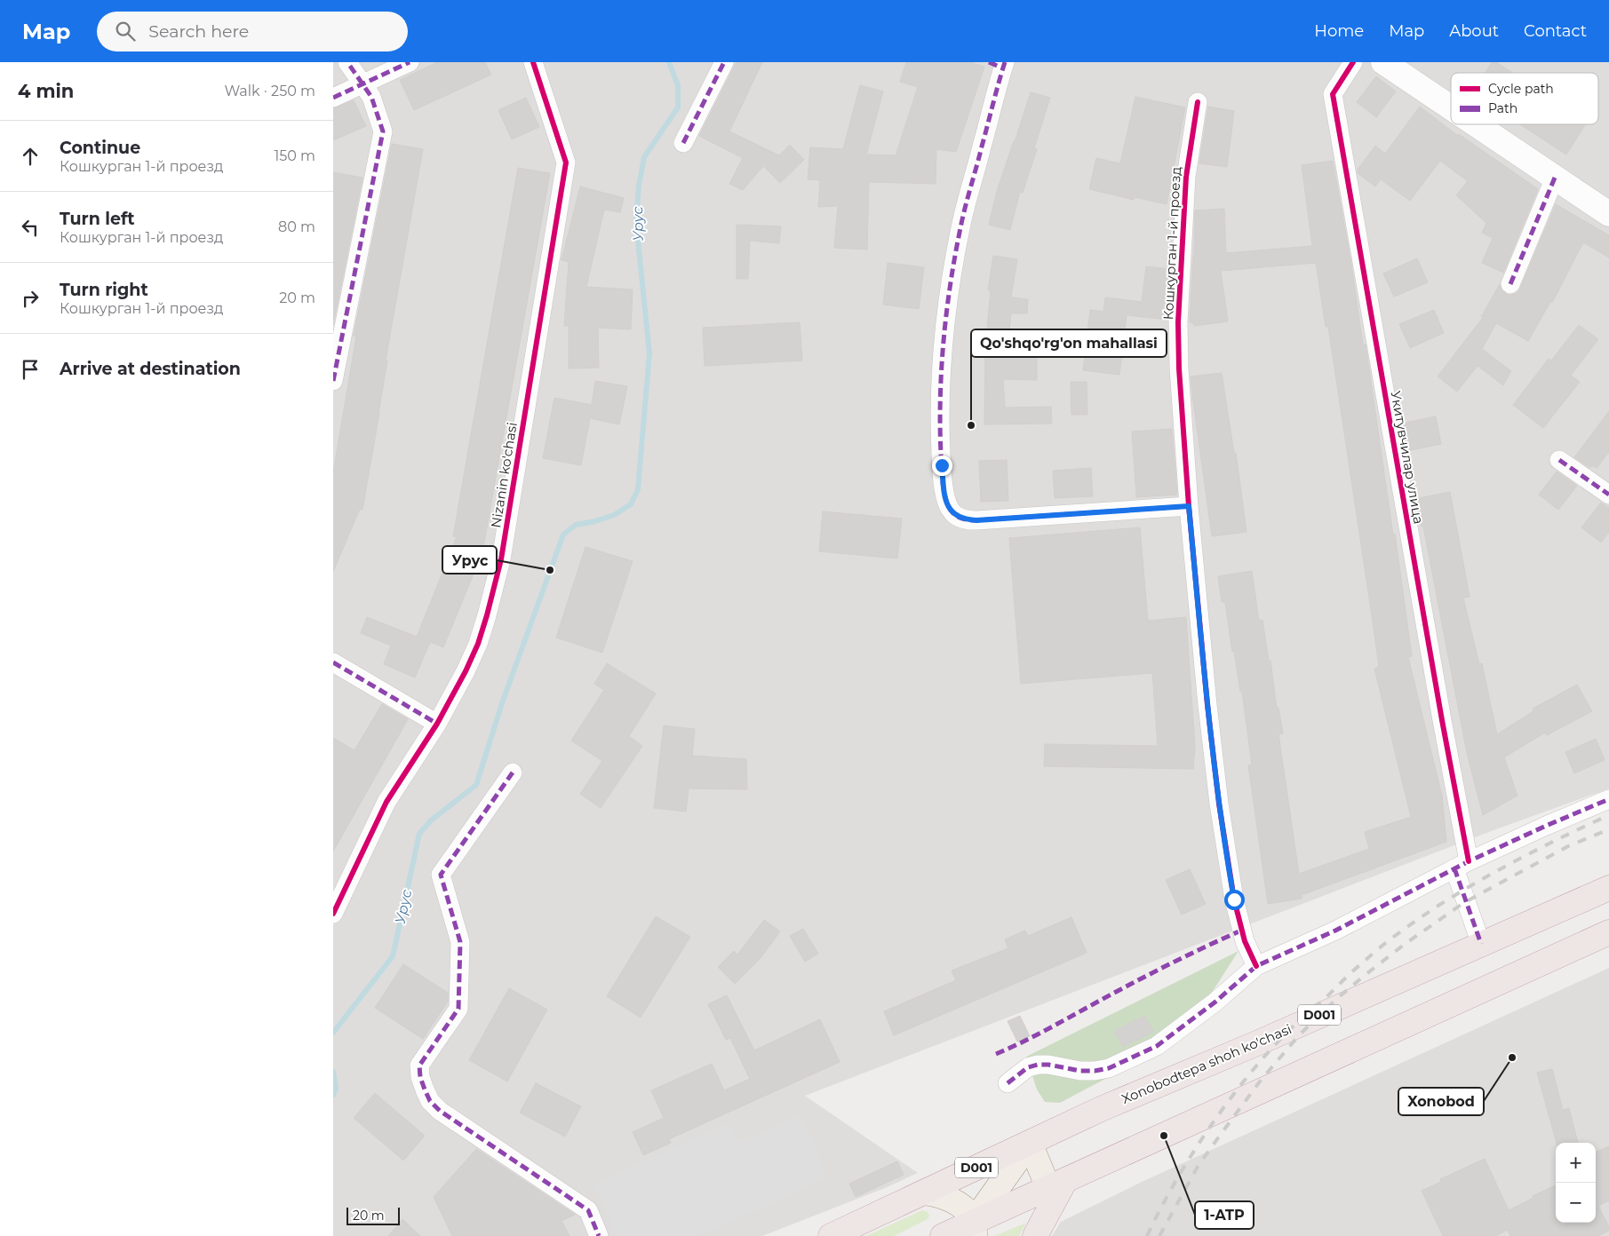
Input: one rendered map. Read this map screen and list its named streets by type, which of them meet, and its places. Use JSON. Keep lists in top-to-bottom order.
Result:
{
  "streets": {
    "highway": ["D001", "Xonobodtepa shoh ko'chasi"],
    "street": ["Кошкурган 1-й проезд", "Укитувчилар улица", "Nizanin ko'chasi"]
  },
  "crossings": [
    ["Укитувчилар улица", "Xonobodtepa shoh ko'chasi"]
  ],
  "water": ["Урус"],
  "places": [
    "Qo'shqo'rg'on mahallasi",
    "Урус",
    "Xonobod",
    "1-ATP"
  ],
  "legend": ["Cycle path", "Path"],
  "scale_bar": "20 m",
  "page": {
    "header": "Map",
    "search": "Search here",
    "nav": [
      "Home",
      "Map",
      "About",
      "Contact"
    ],
    "heading": ["4 min", "Walk · 250 m"],
    "list": [
      ["Continue", "Кошкурган 1-й проезд", "150 m"],
      ["Turn left", "Кошкурган 1-й проезд", "80 m"],
      ["Turn right", "Кошкурган 1-й проезд", "20 m"],
      "Arrive at destination"
    ],
    "map_buttons": ["+", "−"],
    "scale": "20 m"
  }
}
